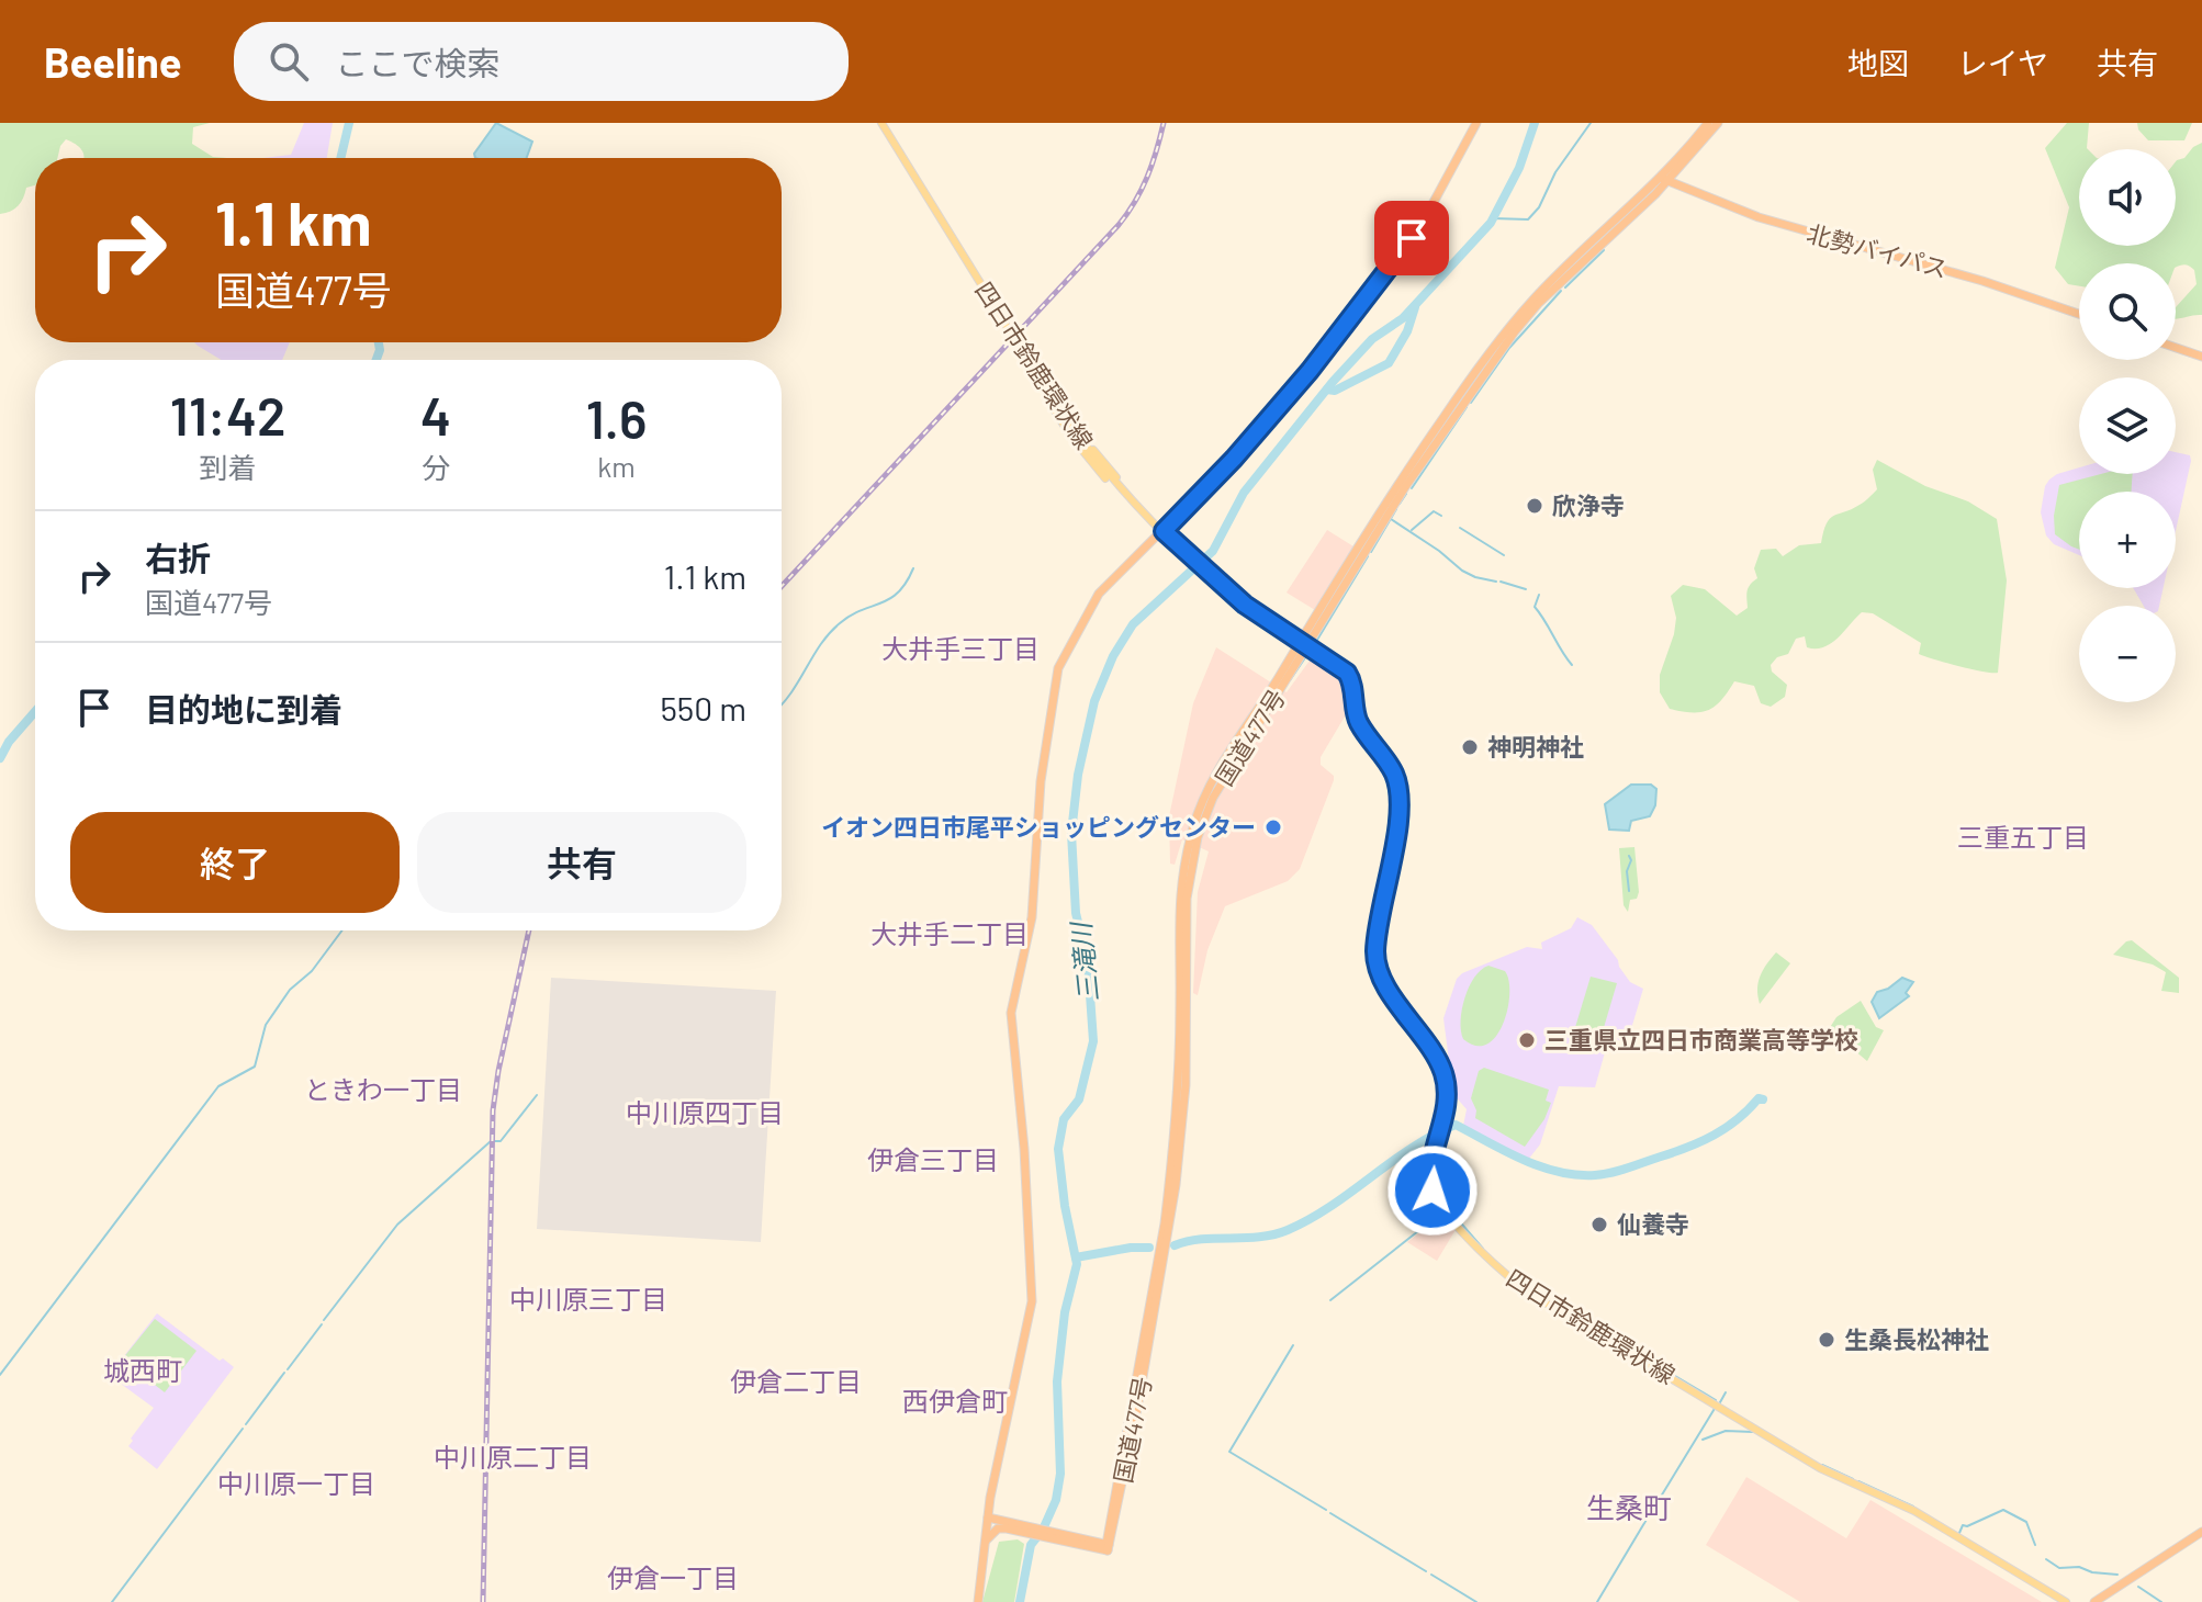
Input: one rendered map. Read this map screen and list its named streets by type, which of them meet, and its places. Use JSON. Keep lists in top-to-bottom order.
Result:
{
  "streets": {
    "highway": ["北勢バイパス", "国道477号"],
    "main road": ["四日市鈴鹿環状線"]
  },
  "crossings": [
    ["北勢バイパス", "国道477号"],
    ["四日市鈴鹿環状線", "国道477号"]
  ],
  "districts": [
    "大井手三丁目",
    "三重五丁目",
    "大井手二丁目",
    "ときわ一丁目",
    "中川原四丁目",
    "伊倉三丁目",
    "中川原三丁目",
    "城西町",
    "伊倉二丁目",
    "西伊倉町",
    "中川原二丁目",
    "中川原一丁目",
    "生桑町",
    "伊倉一丁目"
  ],
  "water": ["三滝川"],
  "places": [
    "欣浄寺",
    "神明神社",
    "イオン四日市尾平ショッピングセンター",
    "三重県立四日市商業高等学校",
    "仙養寺",
    "生桑長松神社"
  ],
  "page": {
    "header": "Beeline",
    "search": "ここで検索",
    "nav": ["地図", "レイヤ", "共有"],
    "map_buttons": ["+", "−"],
    "turn": ["1.1 km", "国道477号"],
    "eta": [
      "11:42",
      "到着",
      "4",
      "分",
      "1.6",
      "km"
    ],
    "list": [
      {
        "name": "右折",
        "note": "国道477号",
        "value": "1.1 km"
      },
      {
        "name": "目的地に到着",
        "value": "550 m"
      }
    ],
    "buttons": ["終了", "共有"]
  }
}
